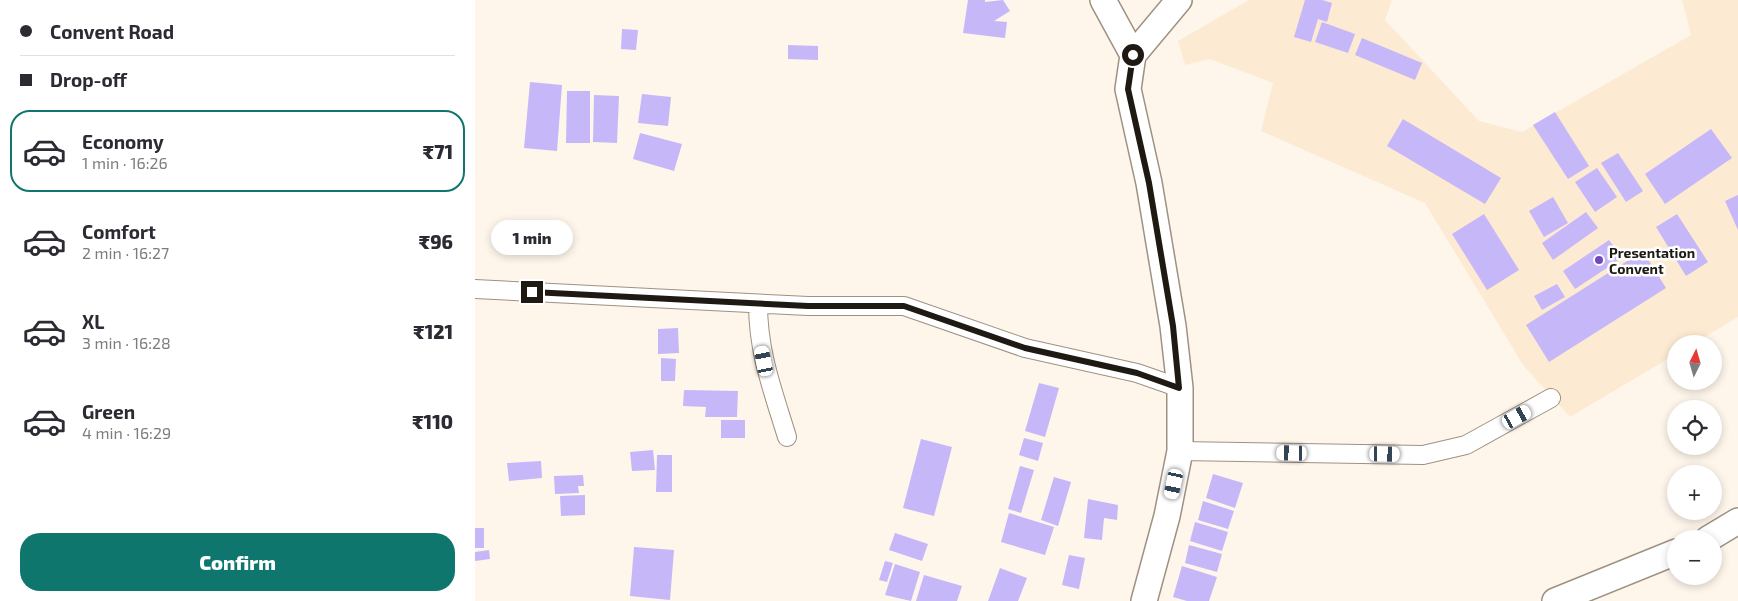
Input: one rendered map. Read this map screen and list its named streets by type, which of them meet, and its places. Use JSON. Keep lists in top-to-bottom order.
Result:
{
  "places": ["Presentation Convent"],
  "north": "top",
  "page": {
    "banner": ["Convent Road", "Drop-off"],
    "list": [
      {
        "name": "Economy",
        "note": "1 min · 16:26",
        "value": "₹71"
      },
      {
        "name": "Comfort",
        "note": "2 min · 16:27",
        "value": "₹96"
      },
      {
        "name": "XL",
        "note": "3 min · 16:28",
        "value": "₹121"
      },
      {
        "name": "Green",
        "note": "4 min · 16:29",
        "value": "₹110"
      }
    ],
    "bubble": "1 min",
    "map_buttons": ["+", "−"],
    "buttons": "Confirm"
  }
}
